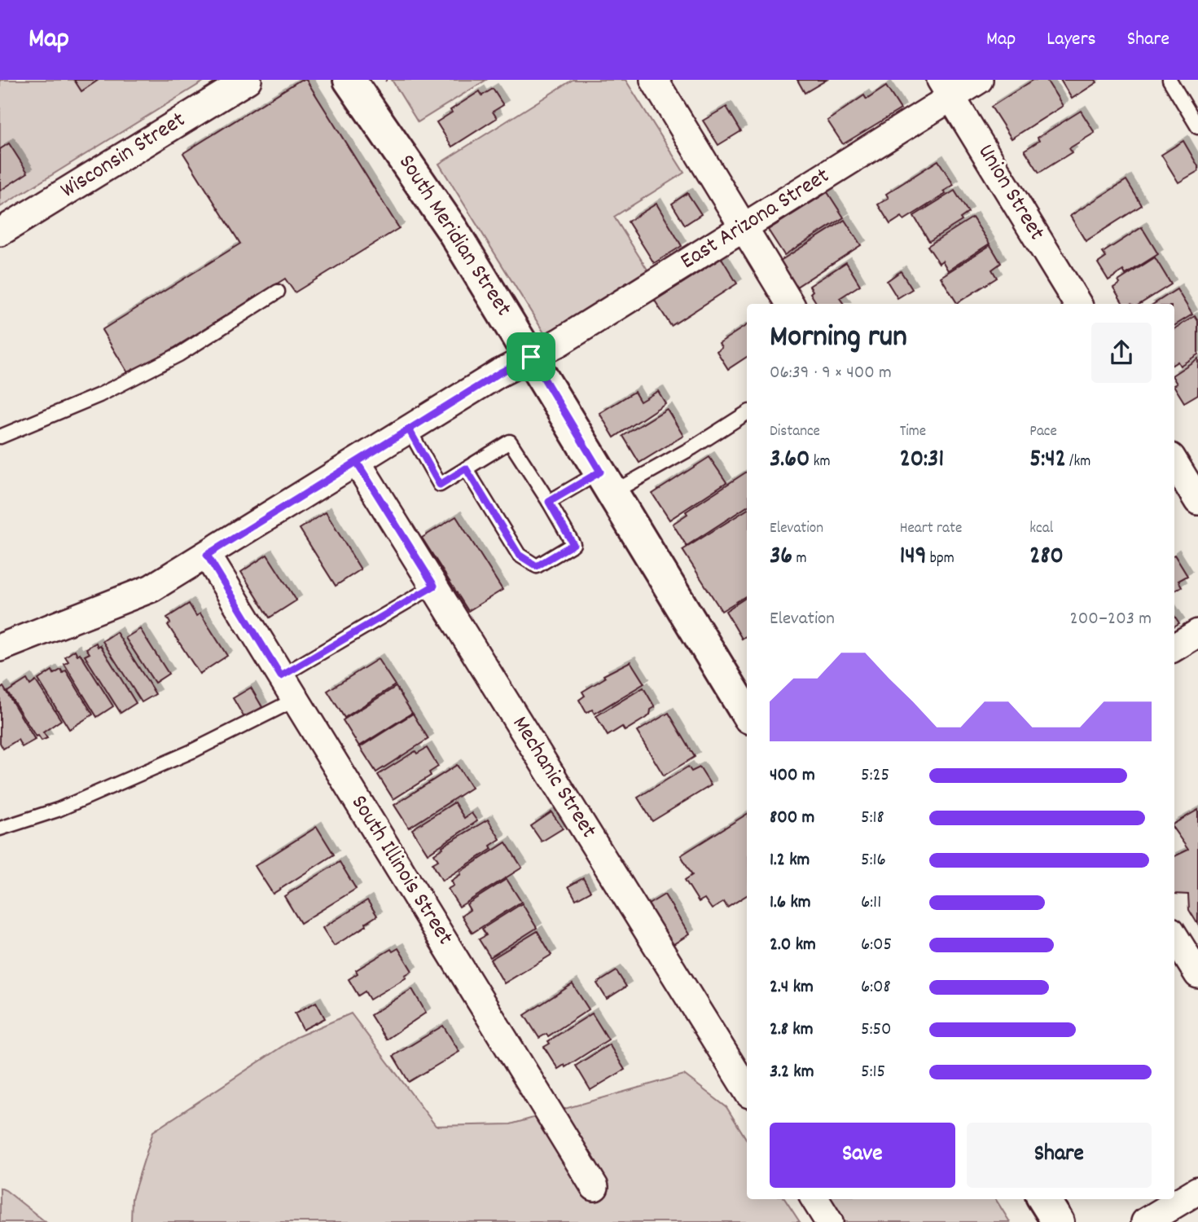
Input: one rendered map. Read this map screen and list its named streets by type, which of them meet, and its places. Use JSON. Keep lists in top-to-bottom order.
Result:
{
  "streets": {
    "main road": ["South Meridian Street"],
    "street": [
      "Wisconsin Street",
      "Union Street",
      "East Arizona Street",
      "Mechanic Street",
      "South Illinois Street"
    ]
  },
  "crossings": [
    ["Union Street", "East Arizona Street"],
    ["East Arizona Street", "South Meridian Street"],
    ["East Arizona Street", "Mechanic Street"],
    ["East Arizona Street", "South Illinois Street"]
  ],
  "page": {
    "header": "Map",
    "nav": ["Map", "Layers", "Share"],
    "heading": ["Morning run", "06:39 · 9 × 400 m"],
    "stats": [
      ["Distance", "3.60 km"],
      ["Time", "20:31"],
      ["Pace", "5:42 /km"],
      ["Elevation", "36 m"],
      ["Heart rate", "149 bpm"],
      ["kcal", "280"]
    ],
    "chart": ["Elevation", "200–203 m"],
    "list": [
      {
        "name": "400 m",
        "note": "5:25"
      },
      {
        "name": "800 m",
        "note": "5:18"
      },
      {
        "name": "1.2 km",
        "note": "5:16"
      },
      {
        "name": "1.6 km",
        "note": "6:11"
      },
      {
        "name": "2.0 km",
        "note": "6:05"
      },
      {
        "name": "2.4 km",
        "note": "6:08"
      },
      {
        "name": "2.8 km",
        "note": "5:50"
      },
      {
        "name": "3.2 km",
        "note": "5:15"
      }
    ],
    "buttons": ["Save", "Share"]
  }
}
